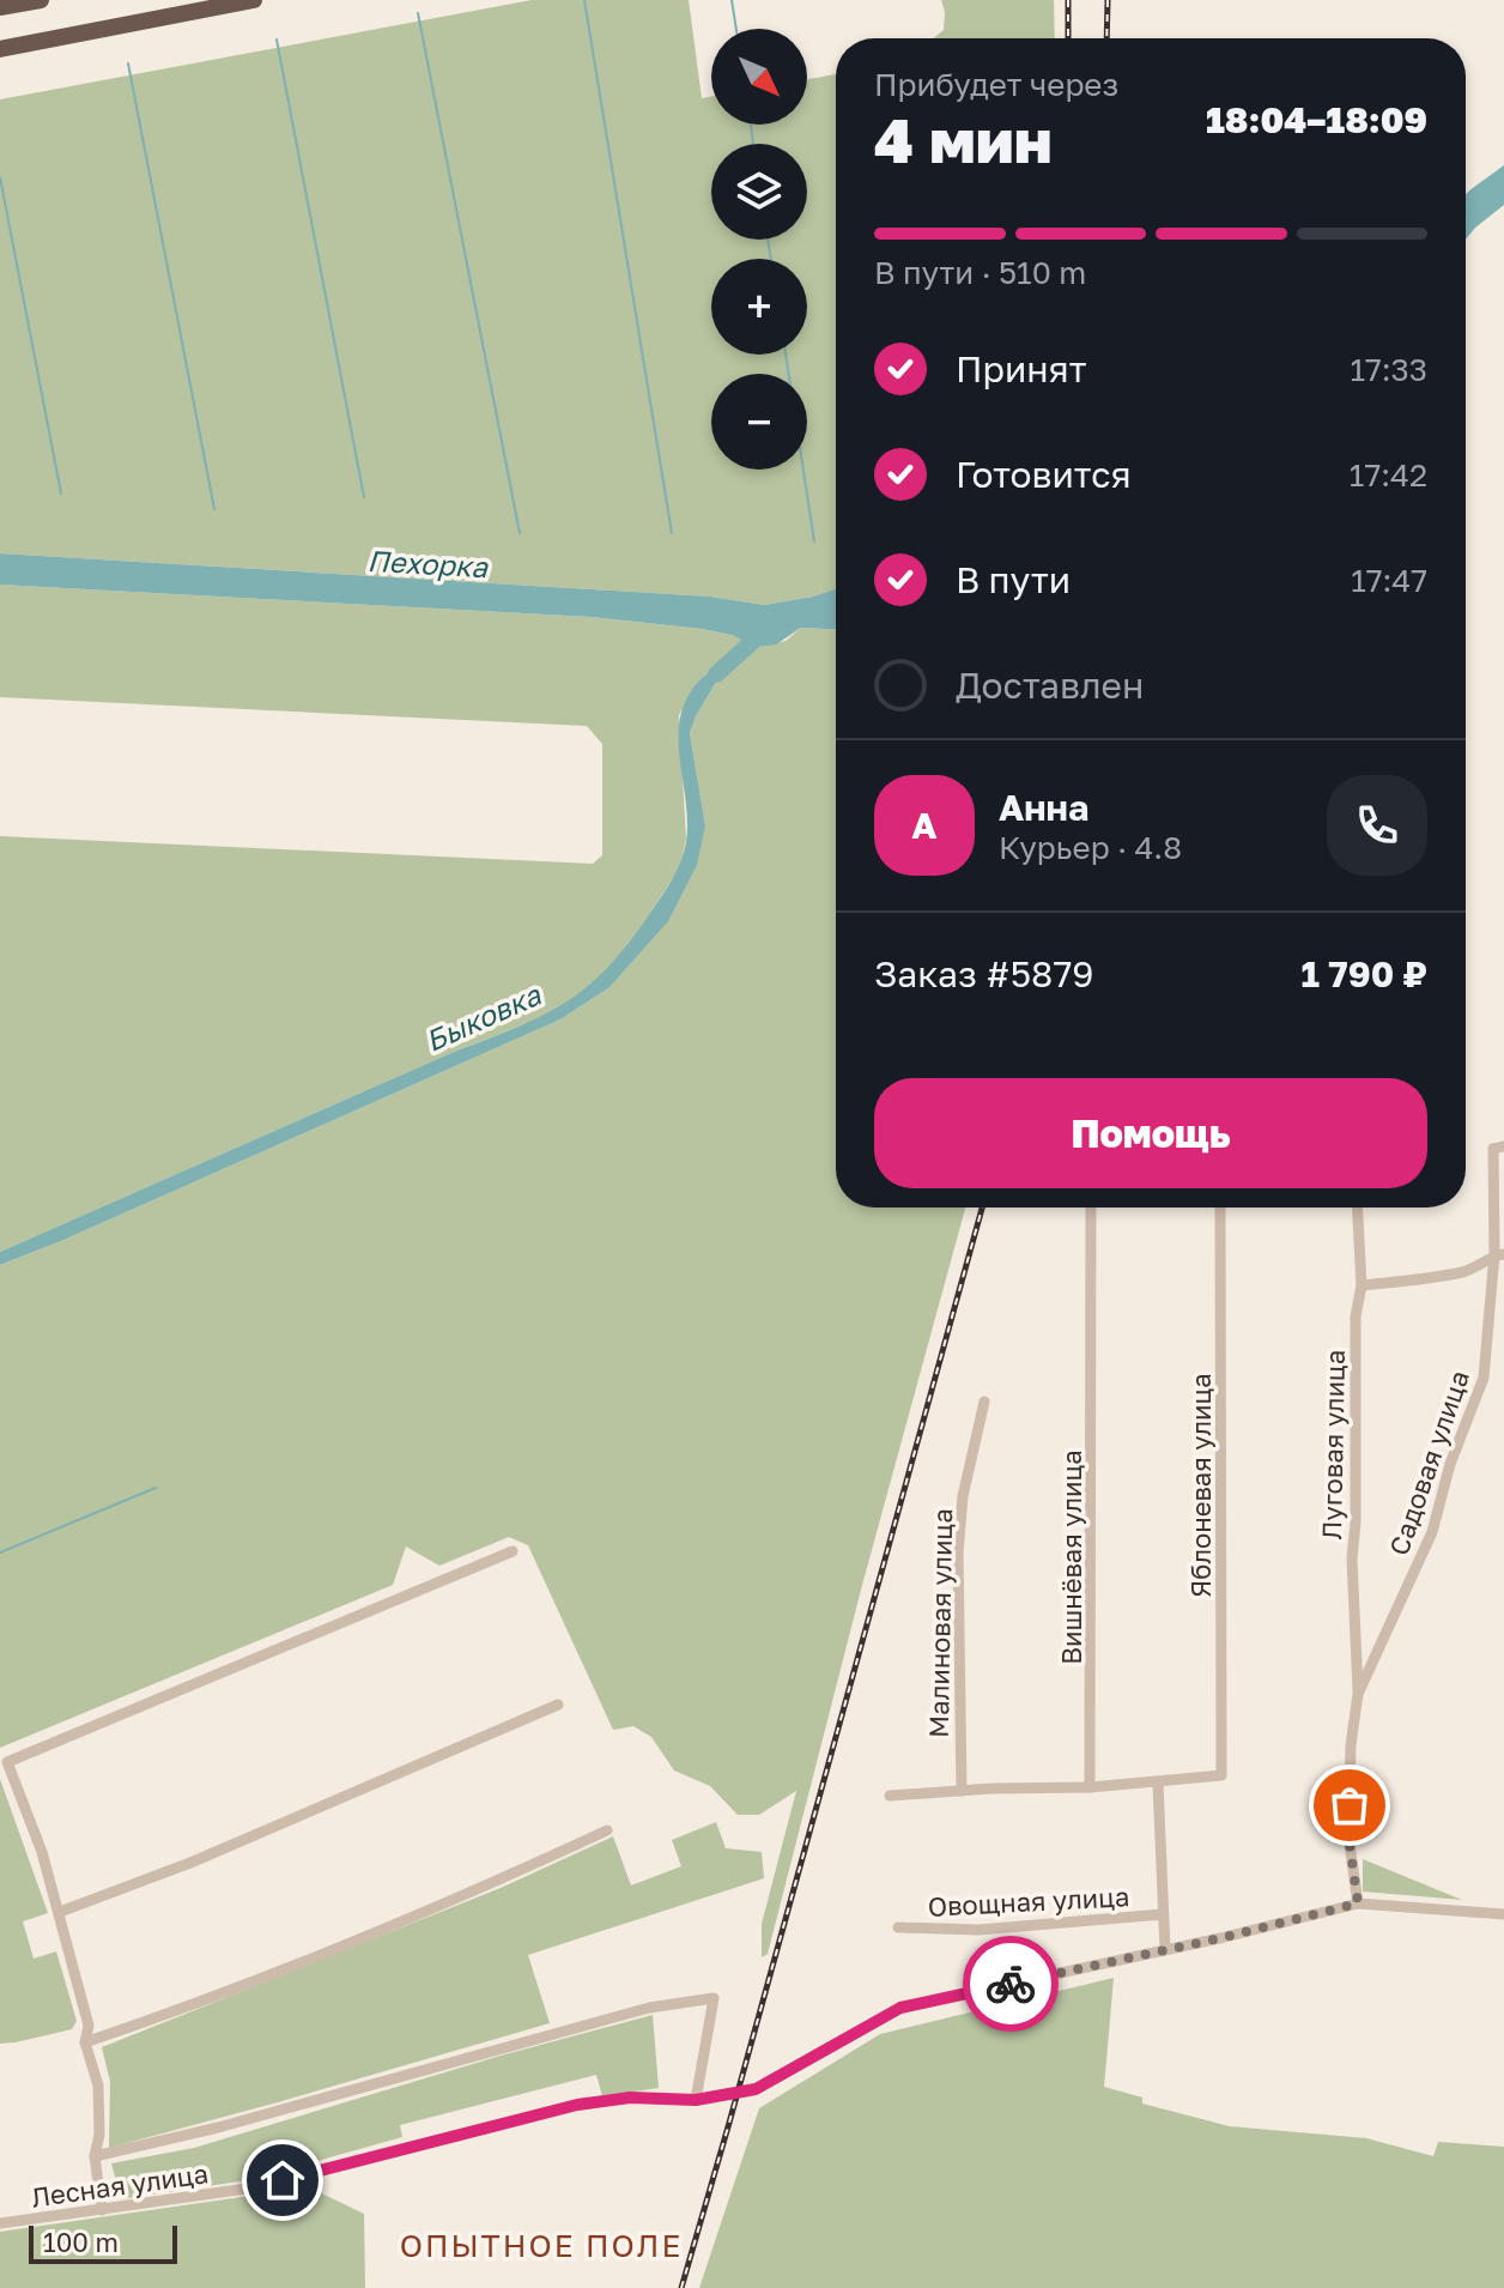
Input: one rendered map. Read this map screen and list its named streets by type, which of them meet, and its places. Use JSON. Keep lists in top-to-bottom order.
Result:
{
  "streets": {
    "street": [
      "Луговая улица",
      "Садовая улица",
      "Яблоневая улица",
      "Вишнёвая улица",
      "Малиновая улица",
      "Овощная улица",
      "Лесная улица"
    ]
  },
  "crossings": [
    ["Луговая улица", "Садовая улица"]
  ],
  "districts": ["ОПЫТНОЕ ПОЛЕ"],
  "water": ["Пехорка", "Быковка"],
  "scale_bar": "100 m",
  "north": "bottom right",
  "page": {
    "map_buttons": ["+", "−"],
    "heading": ["4 мин", "Прибудет через", "18:04–18:09"],
    "panel": [
      "Анна",
      "Курьер · 4.8",
      "Заказ #5879",
      "1 790 ₽"
    ],
    "bar": "В пути · 510 m",
    "list": [
      ["Принят", "17:33"],
      ["Готовится", "17:42"],
      ["В пути", "17:47"],
      "Доставлен"
    ],
    "round": "А",
    "buttons": "Помощь",
    "scale": "100 m"
  }
}
